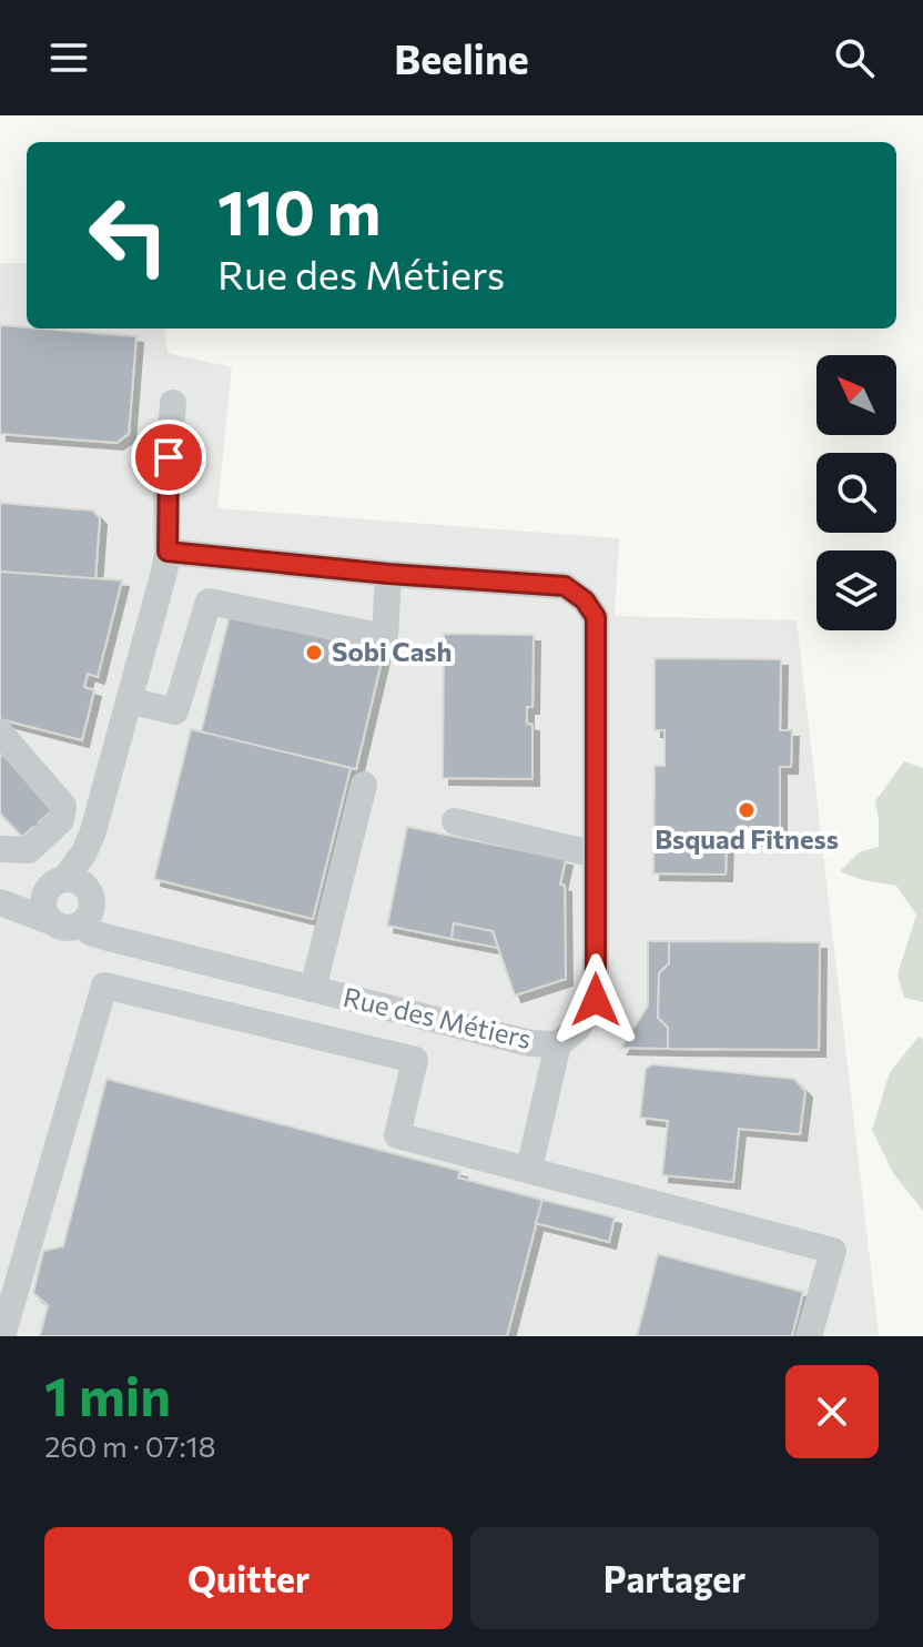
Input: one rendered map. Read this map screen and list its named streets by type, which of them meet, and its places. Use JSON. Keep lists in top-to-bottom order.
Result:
{
  "streets": {
    "street": ["Rue des Métiers"]
  },
  "places": ["Sobi Cash", "Bsquad Fitness"],
  "north": "top left",
  "page": {
    "header": "Beeline",
    "turn": ["110 m", "Rue des Métiers"],
    "heading": ["1 min", "260 m · 07:18"],
    "buttons": ["Quitter", "Partager"]
  }
}
